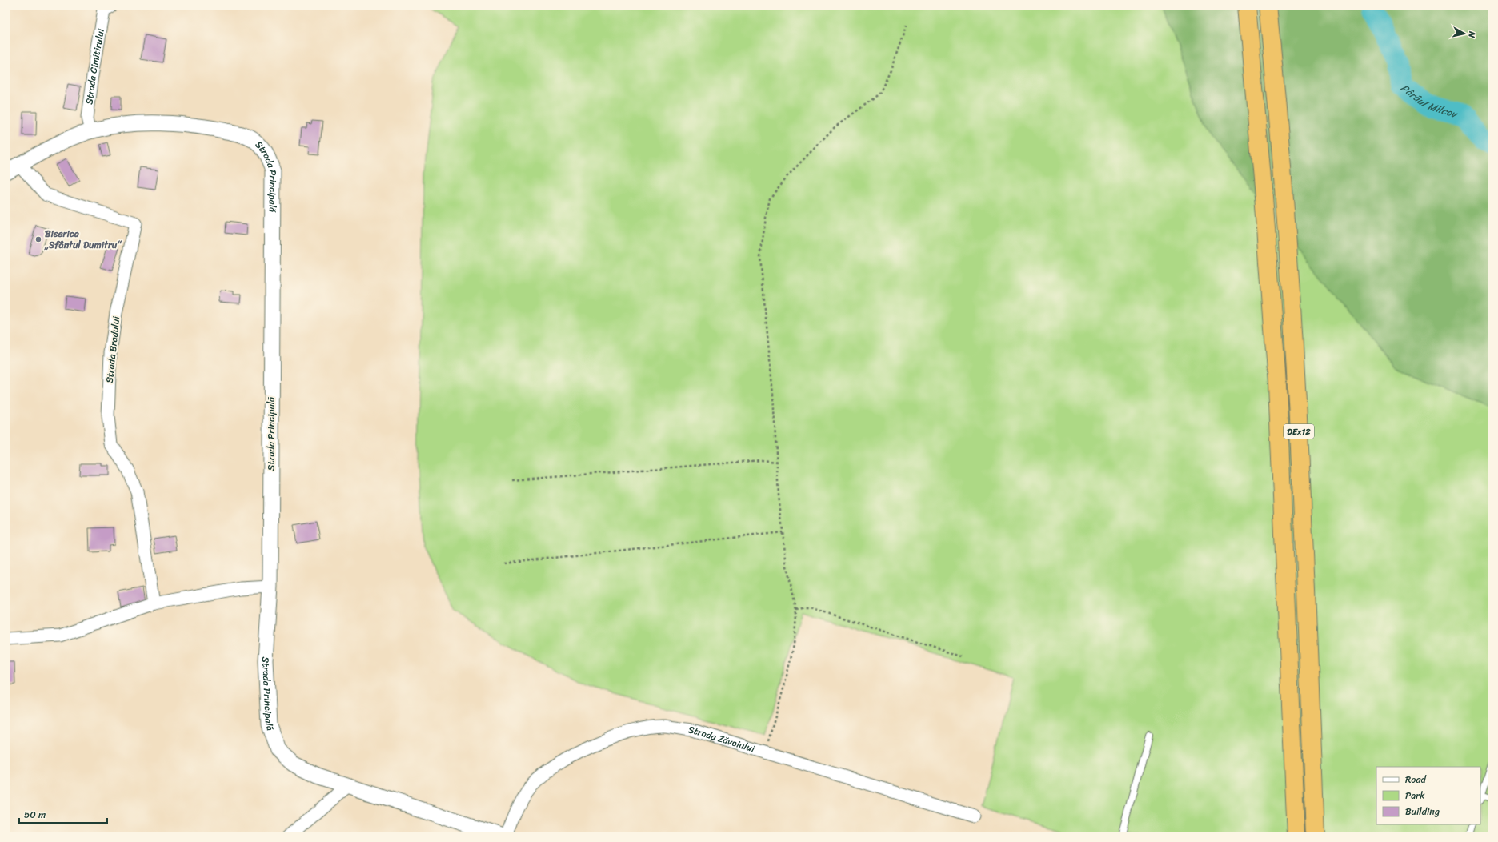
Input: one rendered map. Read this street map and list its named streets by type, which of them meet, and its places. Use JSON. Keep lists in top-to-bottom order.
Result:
{
  "streets": {
    "highway": ["DEx12"],
    "street": [
      "Strada Cimitirului",
      "Strada Principală",
      "Strada Bradului",
      "Strada Zăvoiului"
    ]
  },
  "crossings": [
    ["Strada Cimitirului", "Strada Principală"],
    ["Strada Principală", "Strada Bradului"]
  ],
  "water": ["Pârâul Milcov"],
  "places": ["Biserica „Sfântul Dumitru“"],
  "legend": ["Road", "Park", "Building"],
  "scale_bar": "50 m",
  "north": "right"
}
